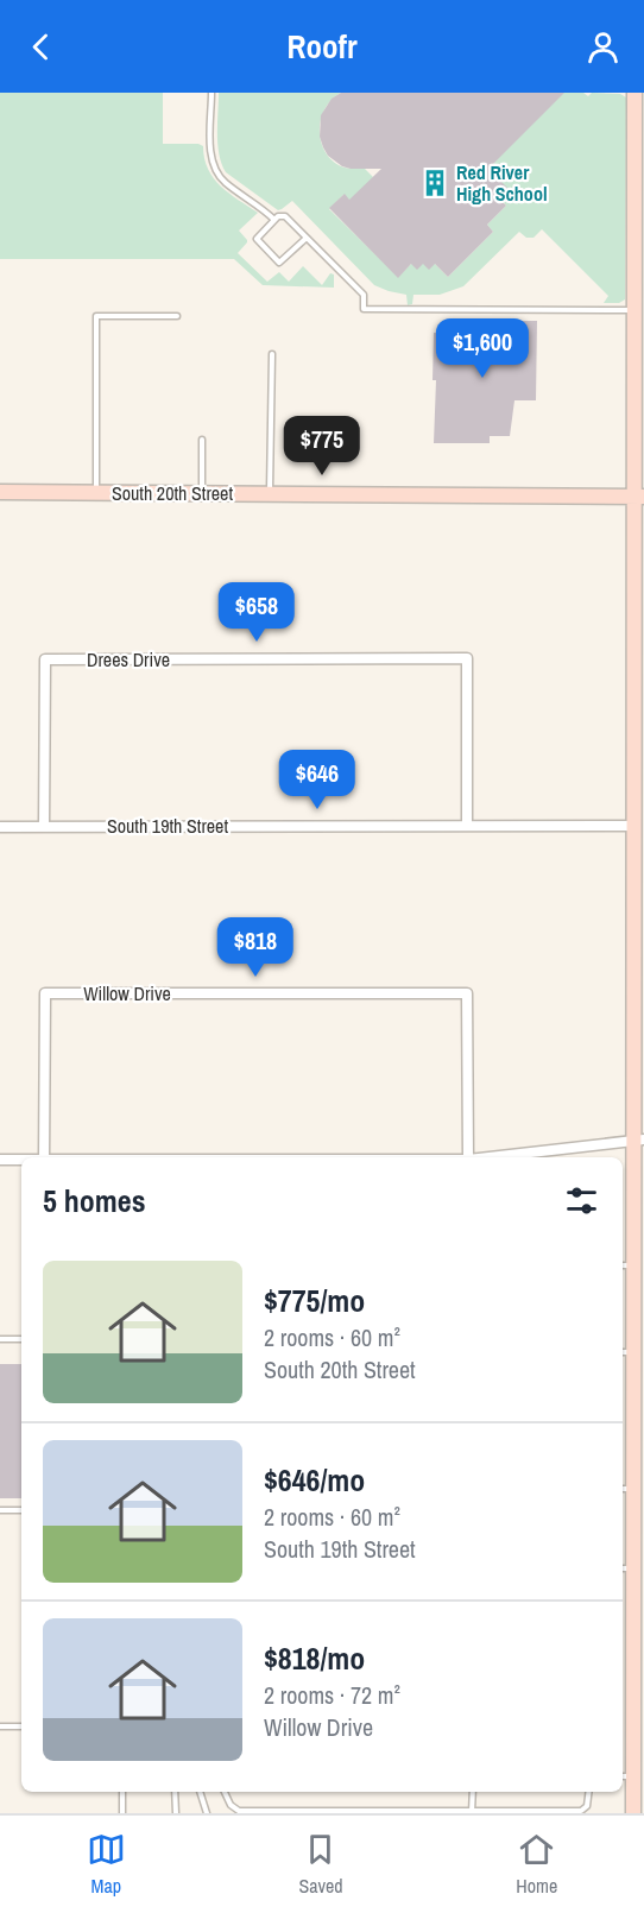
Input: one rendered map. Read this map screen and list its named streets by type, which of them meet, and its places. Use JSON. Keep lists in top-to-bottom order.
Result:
{
  "streets": {
    "street": [
      "South 20th Street",
      "Drees Drive",
      "South 19th Street",
      "Willow Drive"
    ]
  },
  "crossings": [
    ["Drees Drive", "South 19th Street"]
  ],
  "places": {
    "building": ["Red River High School"]
  },
  "page": {
    "header": "Roofr",
    "price": [
      "$1,600",
      "$775",
      "$658",
      "$646",
      "$818"
    ],
    "heading": "5 homes",
    "list": [
      {
        "name": "$775/mo",
        "note": "2 rooms · 60 m² · South 20th Street"
      },
      {
        "name": "$646/mo",
        "note": "2 rooms · 60 m² · South 19th Street"
      },
      {
        "name": "$818/mo",
        "note": "2 rooms · 72 m² · Willow Drive"
      }
    ],
    "tabs": ["Map", "Saved", "Home"]
  }
}
